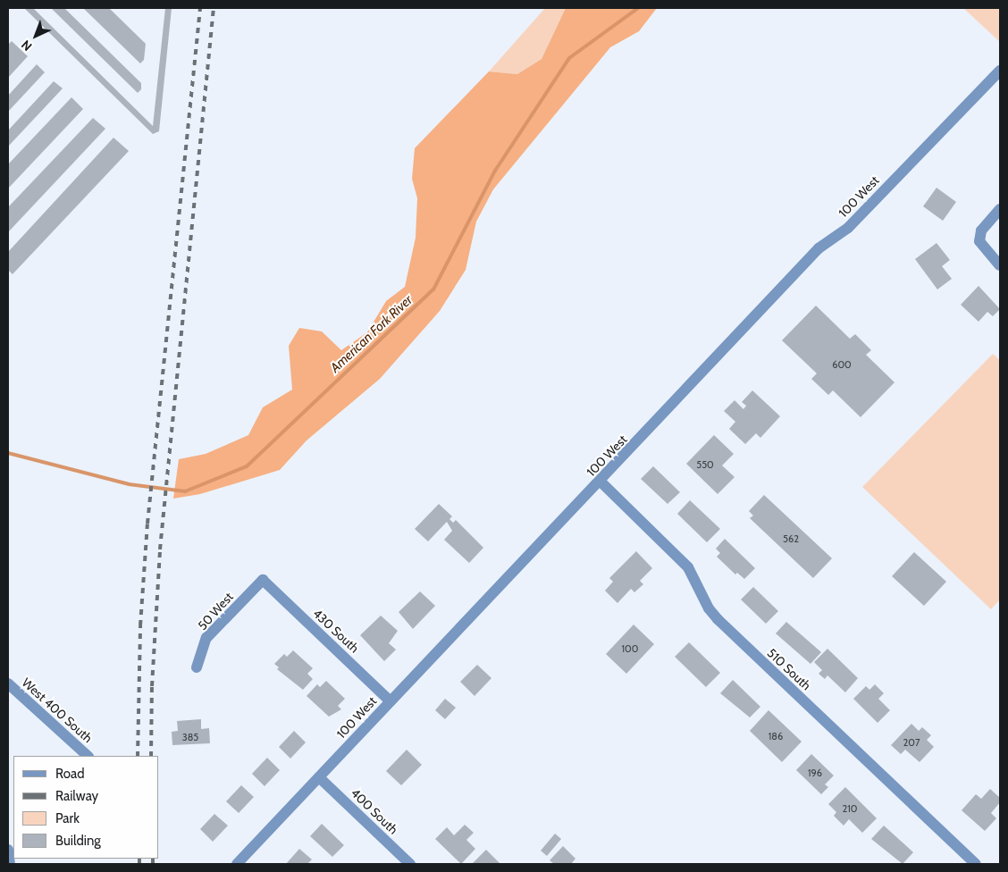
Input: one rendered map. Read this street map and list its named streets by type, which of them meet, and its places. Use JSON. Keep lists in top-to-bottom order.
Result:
{
  "streets": {
    "street": [
      "100 West",
      "50 West",
      "430 South",
      "510 South",
      "West 400 South",
      "400 South"
    ]
  },
  "crossings": [
    ["100 West", "430 South"],
    ["100 West", "510 South"],
    ["100 West", "400 South"],
    ["50 West", "430 South"]
  ],
  "water": ["American Fork River"],
  "house_numbers": [
    "600",
    "550",
    "562",
    "100",
    "186",
    "385",
    "207",
    "196",
    "210"
  ],
  "legend": [
    "Road",
    "Railway",
    "Park",
    "Building"
  ],
  "north": "bottom left"
}
